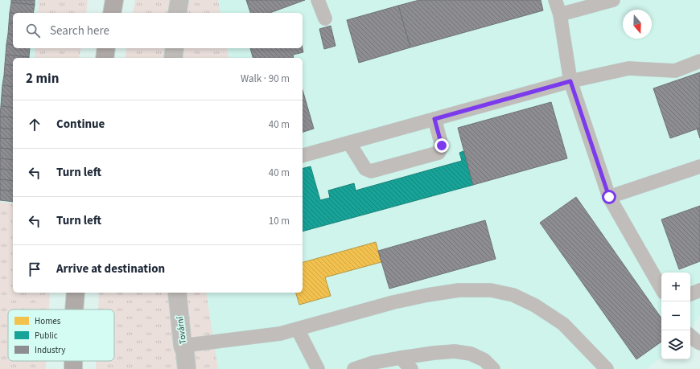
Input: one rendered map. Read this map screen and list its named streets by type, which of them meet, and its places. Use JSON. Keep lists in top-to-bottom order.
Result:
{
  "streets": {
    "street": ["Tovární"]
  },
  "legend": ["Homes", "Public", "Industry"],
  "north": "bottom",
  "page": {
    "search": "Search here",
    "heading": ["2 min", "Walk · 90 m"],
    "list": [
      ["Continue", "40 m"],
      ["Turn left", "40 m"],
      ["Turn left", "10 m"],
      "Arrive at destination"
    ],
    "map_buttons": ["+", "−"]
  }
}
